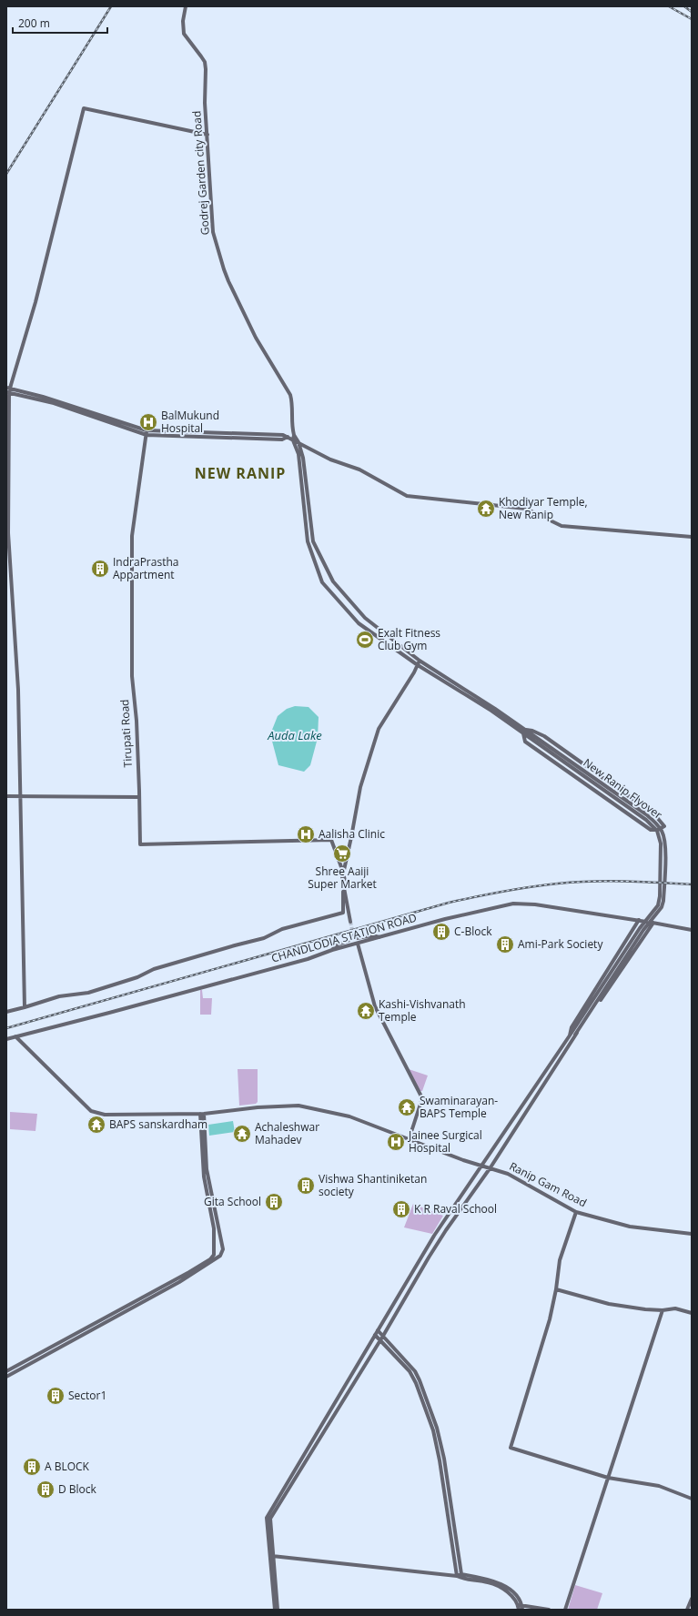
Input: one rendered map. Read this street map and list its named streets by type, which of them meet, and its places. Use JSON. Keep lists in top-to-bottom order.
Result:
{
  "streets": {
    "street": [
      "Godrej Garden city Road",
      "Tirupati Road",
      "New Ranip Flyover",
      "CHANDLODIA STATION ROAD",
      "Ranip Gam Road"
    ]
  },
  "crossings": [
    ["CHANDLODIA STATION ROAD", "Ranip Gam Road"]
  ],
  "districts": ["NEW RANIP"],
  "water": ["Auda Lake"],
  "places": {
    "hospital": ["BalMukund Hospital", "Aalisha Clinic", "Jainee Surgical Hospital"],
    "temple": [
      "Khodiyar Temple, New Ranip",
      "Kashi-Vishvanath Temple",
      "Swaminarayan- BAPS Temple",
      "BAPS sanskardham",
      "Achaleshwar Mahadev"
    ],
    "building": [
      "IndraPrastha Appartment",
      "C-Block",
      "Ami-Park Society",
      "Vishwa Shantiniketan society",
      "Gita School",
      "K R Raval School",
      "Sector1",
      "A BLOCK",
      "D Block"
    ],
    "sports": ["Exalt Fitness Club Gym"],
    "supermarket": ["Shree Aaiji Super Market"]
  },
  "scale_bar": "200 m"
}
